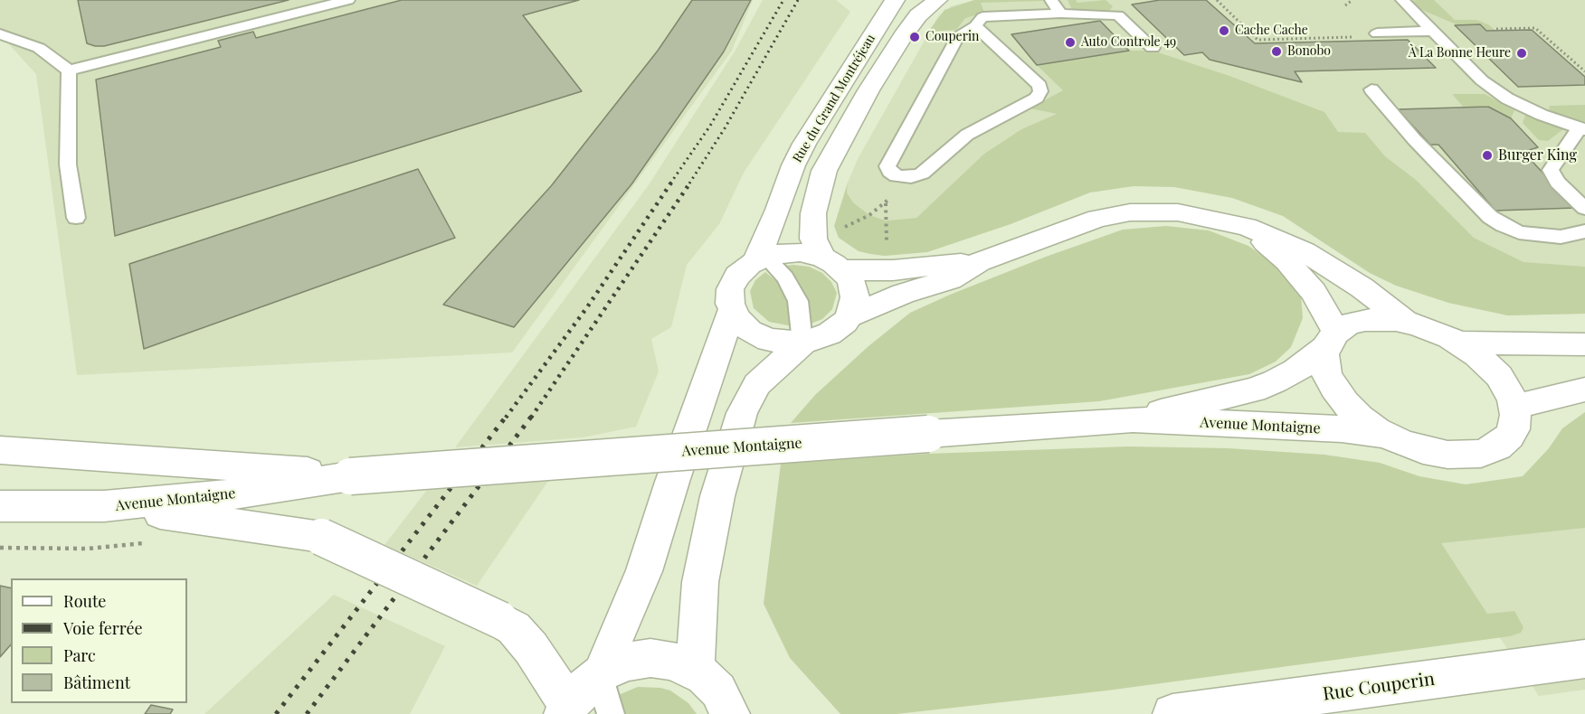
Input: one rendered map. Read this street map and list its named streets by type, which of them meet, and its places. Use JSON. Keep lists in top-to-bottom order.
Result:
{
  "streets": {
    "main road": ["Rue du Grand Montréjeau", "Avenue Montaigne", "Rue Couperin"]
  },
  "places": [
    "Cache Cache",
    "Couperin",
    "Auto Controle 49",
    "Bonobo",
    "À La Bonne Heure",
    "Burger King"
  ],
  "legend": [
    "Route",
    "Voie ferrée",
    "Parc",
    "Bâtiment"
  ]
}
